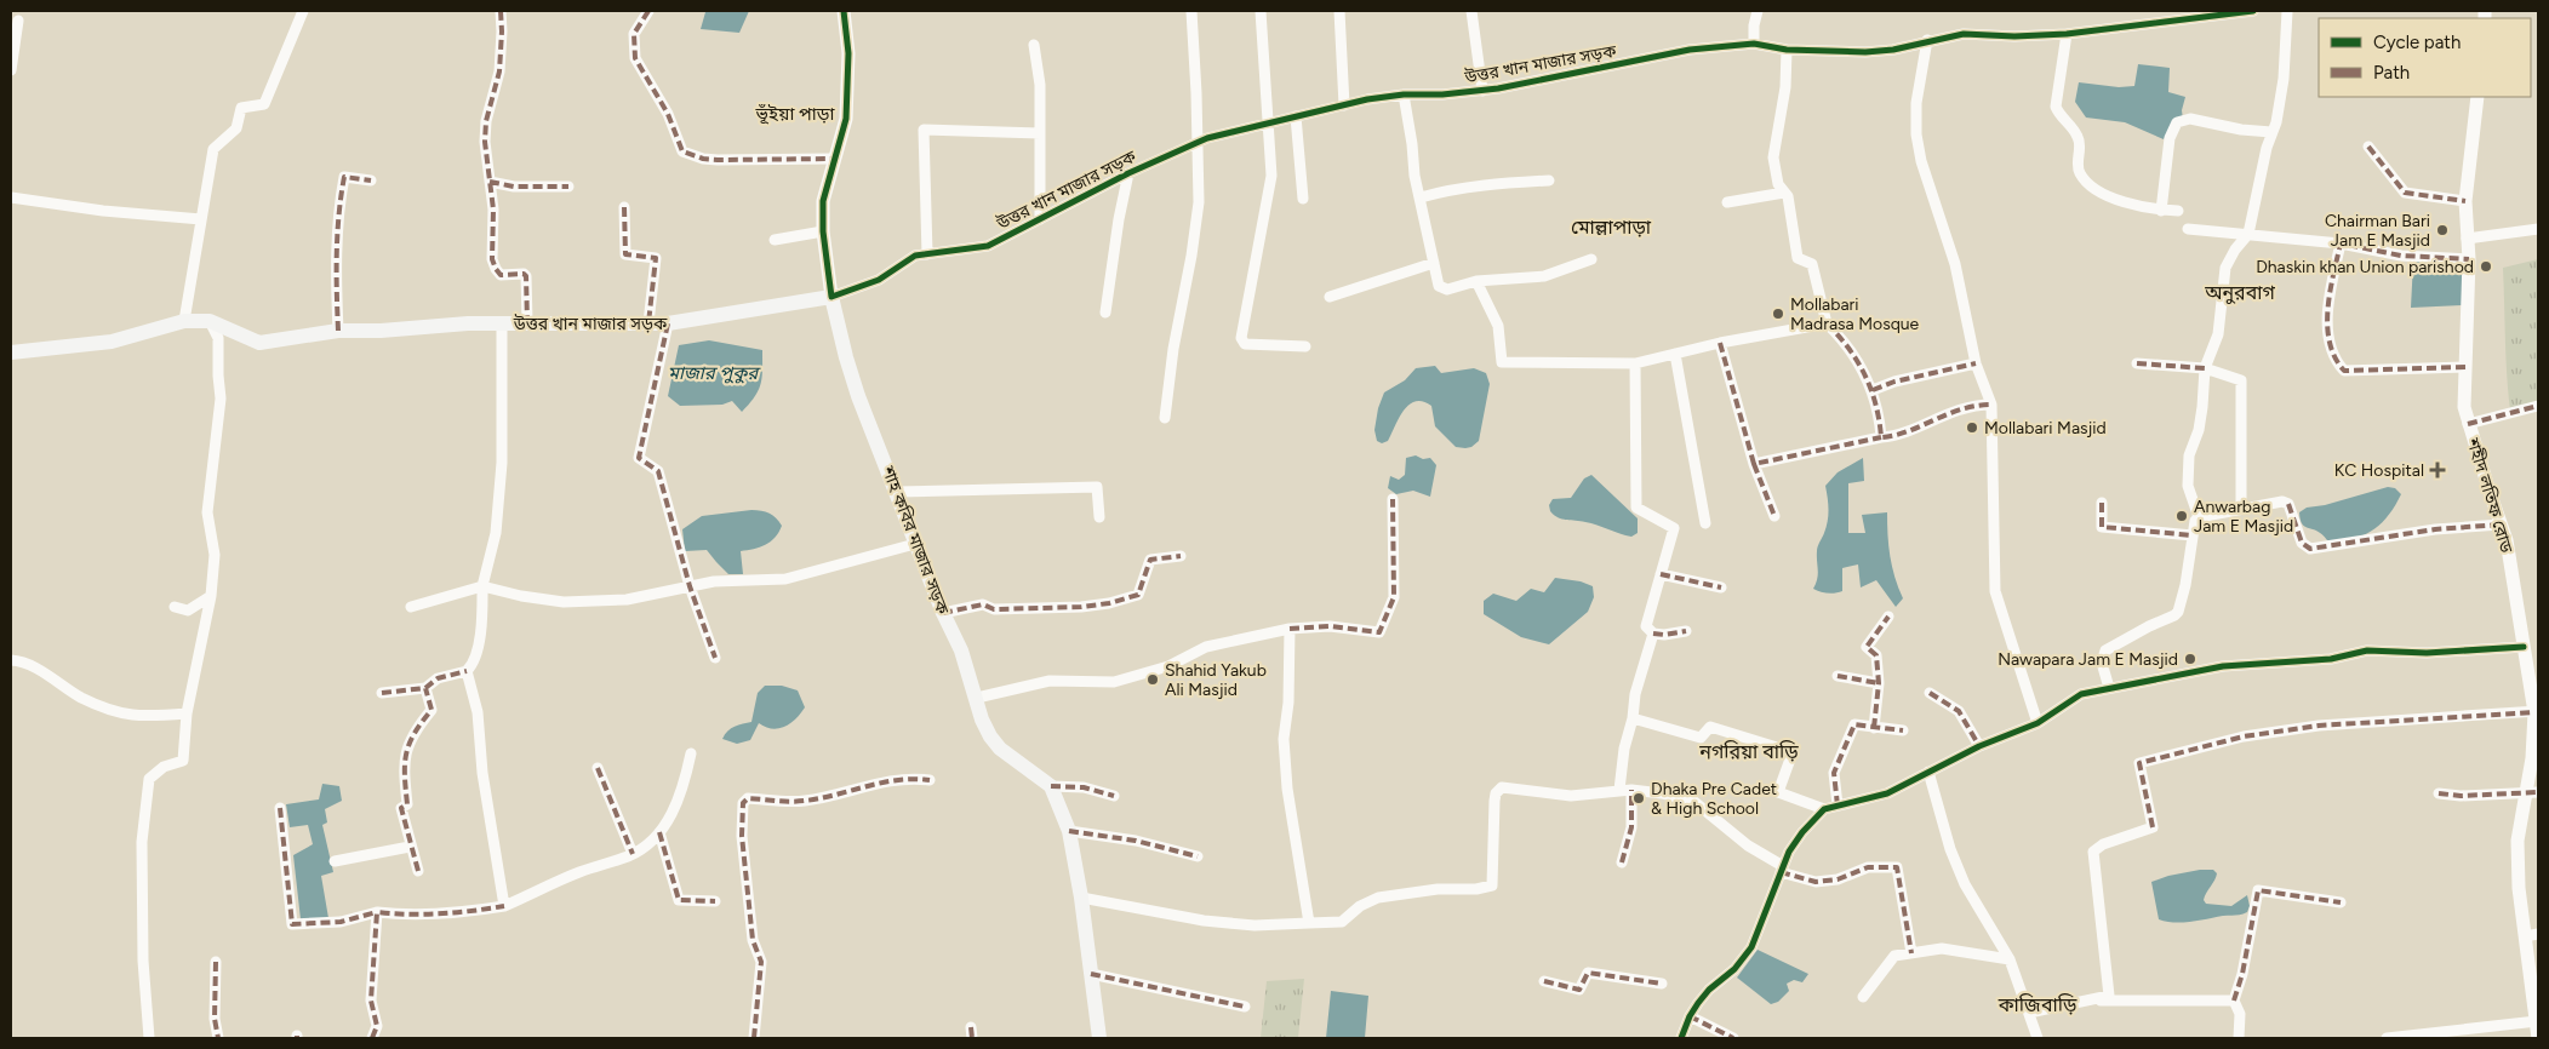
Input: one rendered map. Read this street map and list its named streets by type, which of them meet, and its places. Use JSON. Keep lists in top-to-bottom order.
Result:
{
  "streets": {
    "main road": ["উত্তর খান মাজার সড়ক", "শাহ কবির মাজার সড়ক"],
    "street": ["শহীদ লতিফ রোড"]
  },
  "crossings": [
    ["উত্তর খান মাজার সড়ক", "শাহ কবির মাজার সড়ক"]
  ],
  "districts": [
    "ভূঁইয়া পাড়া",
    "মোল্লাপাড়া",
    "অনুরবাগ",
    "নগরিয়া বাড়ি",
    "কাজিবাড়ি"
  ],
  "water": ["মাজার পুকুর"],
  "places": {
    "other": [
      "Chairman Bari Jam E Masjid",
      "Dhaskin khan Union parishod",
      "Mollabari Madrasa Mosque",
      "Mollabari Masjid",
      "Anwarbag Jam E Masjid",
      "Nawapara Jam E Masjid",
      "Shahid Yakub Ali Masjid",
      "Dhaka Pre Cadet & High School"
    ],
    "health": ["KC Hospital"]
  },
  "legend": ["Cycle path", "Path"]
}
